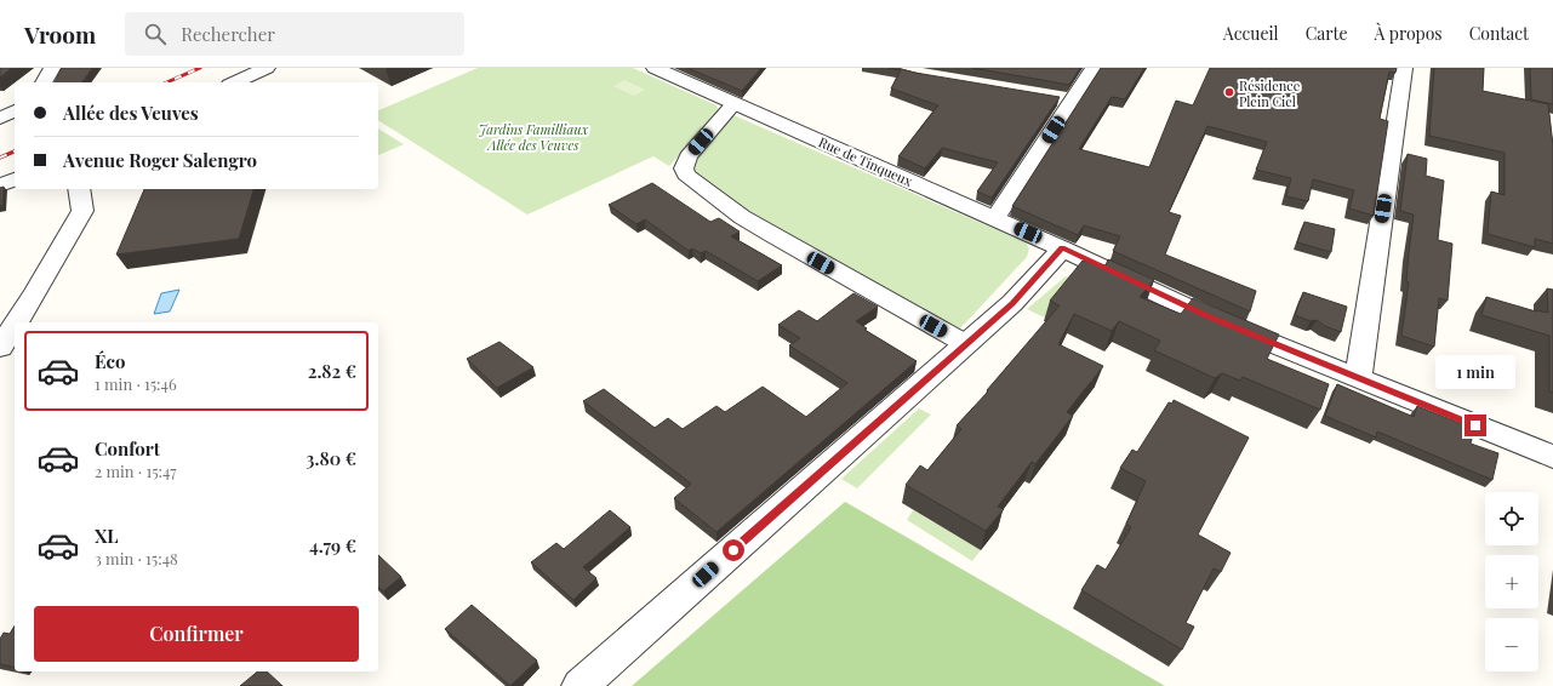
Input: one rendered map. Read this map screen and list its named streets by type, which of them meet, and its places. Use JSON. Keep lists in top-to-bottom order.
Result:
{
  "streets": {
    "street": ["Rue de Tinqueux"]
  },
  "parks": ["Jardins Familliaux Allée des Veuves"],
  "places": ["Résidence Plein Ciel"],
  "page": {
    "header": "Vroom",
    "search": "Rechercher",
    "nav": [
      "Accueil",
      "Carte",
      "À propos",
      "Contact"
    ],
    "banner": ["Allée des Veuves", "Avenue Roger Salengro"],
    "list": [
      {
        "name": "Éco",
        "note": "1 min · 15:46",
        "value": "2.82 €"
      },
      {
        "name": "Confort",
        "note": "2 min · 15:47",
        "value": "3.80 €"
      },
      {
        "name": "XL",
        "note": "3 min · 15:48",
        "value": "4.79 €"
      }
    ],
    "bubble": "1 min",
    "map_buttons": ["+", "−"],
    "buttons": "Confirmer"
  }
}
